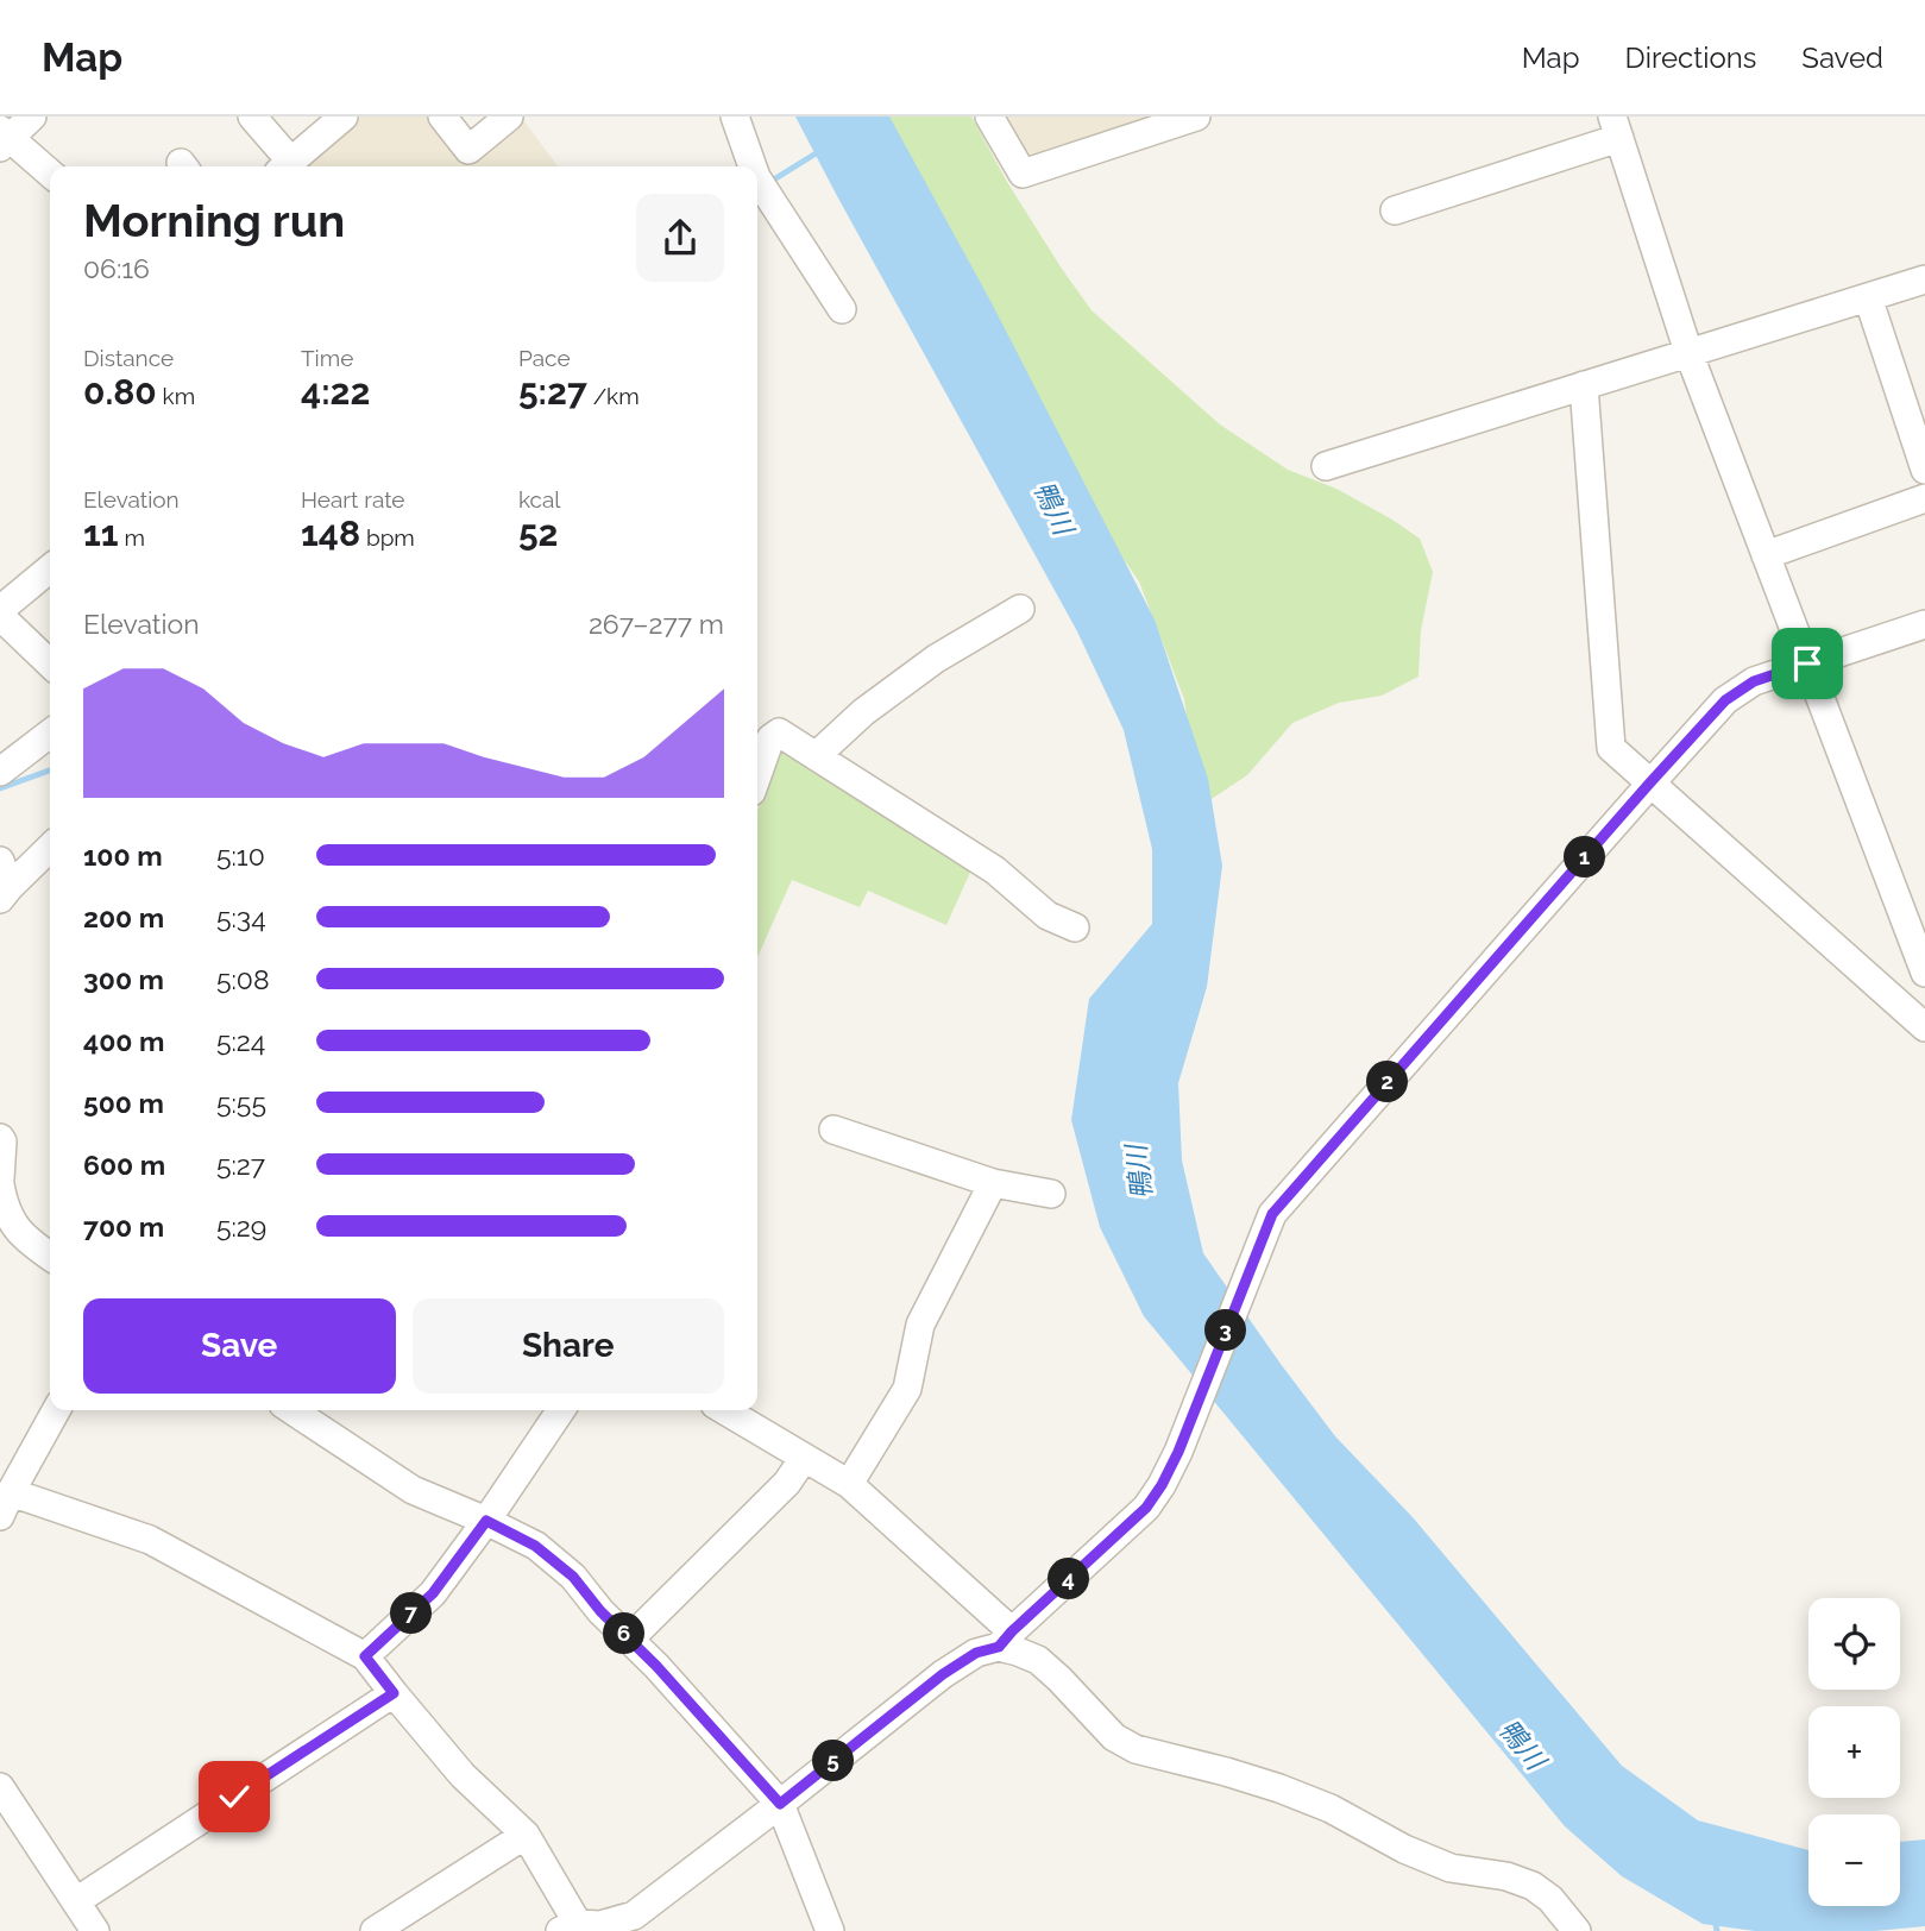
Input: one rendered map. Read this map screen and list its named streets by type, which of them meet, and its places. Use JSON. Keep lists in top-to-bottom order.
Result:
{
  "water": ["鴨川"],
  "page": {
    "header": "Map",
    "nav": ["Map", "Directions", "Saved"],
    "heading": ["Morning run", "06:16"],
    "stats": [
      ["Distance", "0.80 km"],
      ["Time", "4:22"],
      ["Pace", "5:27 /km"],
      ["Elevation", "11 m"],
      ["Heart rate", "148 bpm"],
      ["kcal", "52"]
    ],
    "chart": ["Elevation", "267–277 m"],
    "list": [
      {
        "name": "100 m",
        "note": "5:10"
      },
      {
        "name": "200 m",
        "note": "5:34"
      },
      {
        "name": "300 m",
        "note": "5:08"
      },
      {
        "name": "400 m",
        "note": "5:24"
      },
      {
        "name": "500 m",
        "note": "5:55"
      },
      {
        "name": "600 m",
        "note": "5:27"
      },
      {
        "name": "700 m",
        "note": "5:29"
      }
    ],
    "pins": [
      "1",
      "2",
      "3",
      "4",
      "7",
      "6",
      "5"
    ],
    "buttons": ["Save", "Share"],
    "map_buttons": ["+", "−"]
  }
}
